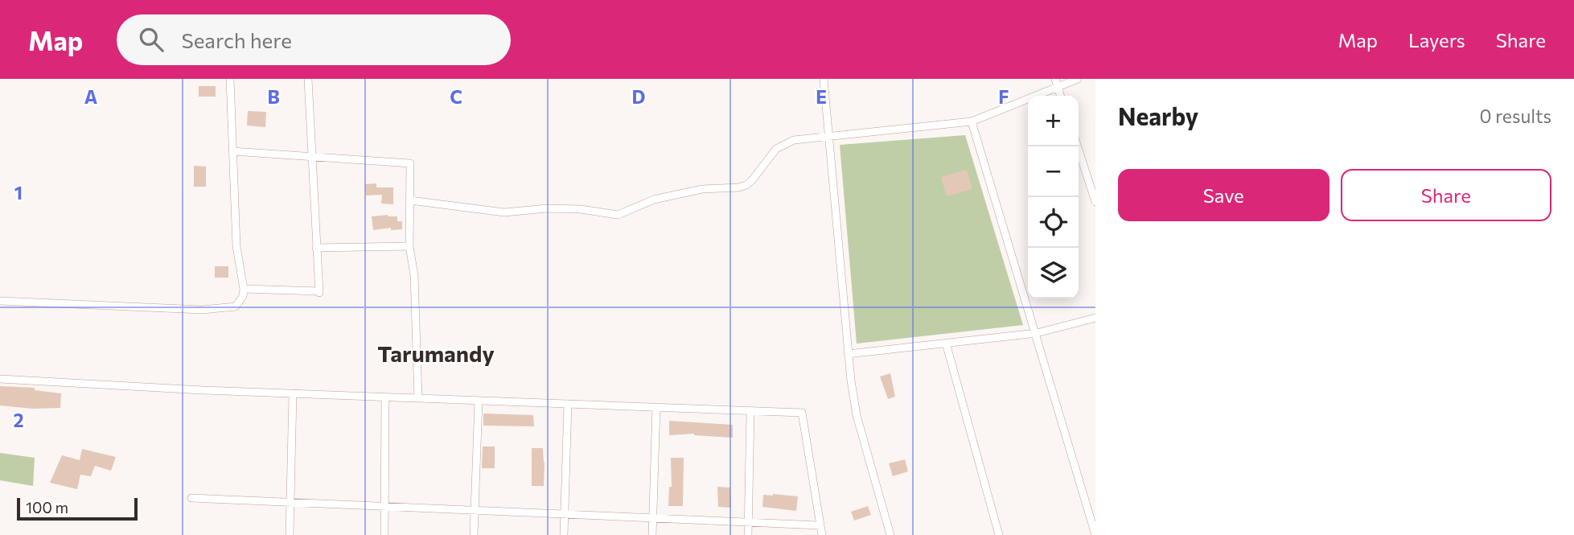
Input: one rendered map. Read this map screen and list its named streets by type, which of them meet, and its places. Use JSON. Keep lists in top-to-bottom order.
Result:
{
  "districts": ["Tarumandy"],
  "scale_bar": "100 m",
  "page": {
    "header": "Map",
    "search": "Search here",
    "nav": ["Map", "Layers", "Share"],
    "heading": ["Nearby", "0 results"],
    "map_buttons": ["+", "−"],
    "buttons": ["Save", "Share"],
    "scale": "100 m"
  },
  "grid": {
    "columns": [
      "A",
      "B",
      "C",
      "D",
      "E",
      "F"
    ],
    "rows": ["1", "2"]
  }
}
